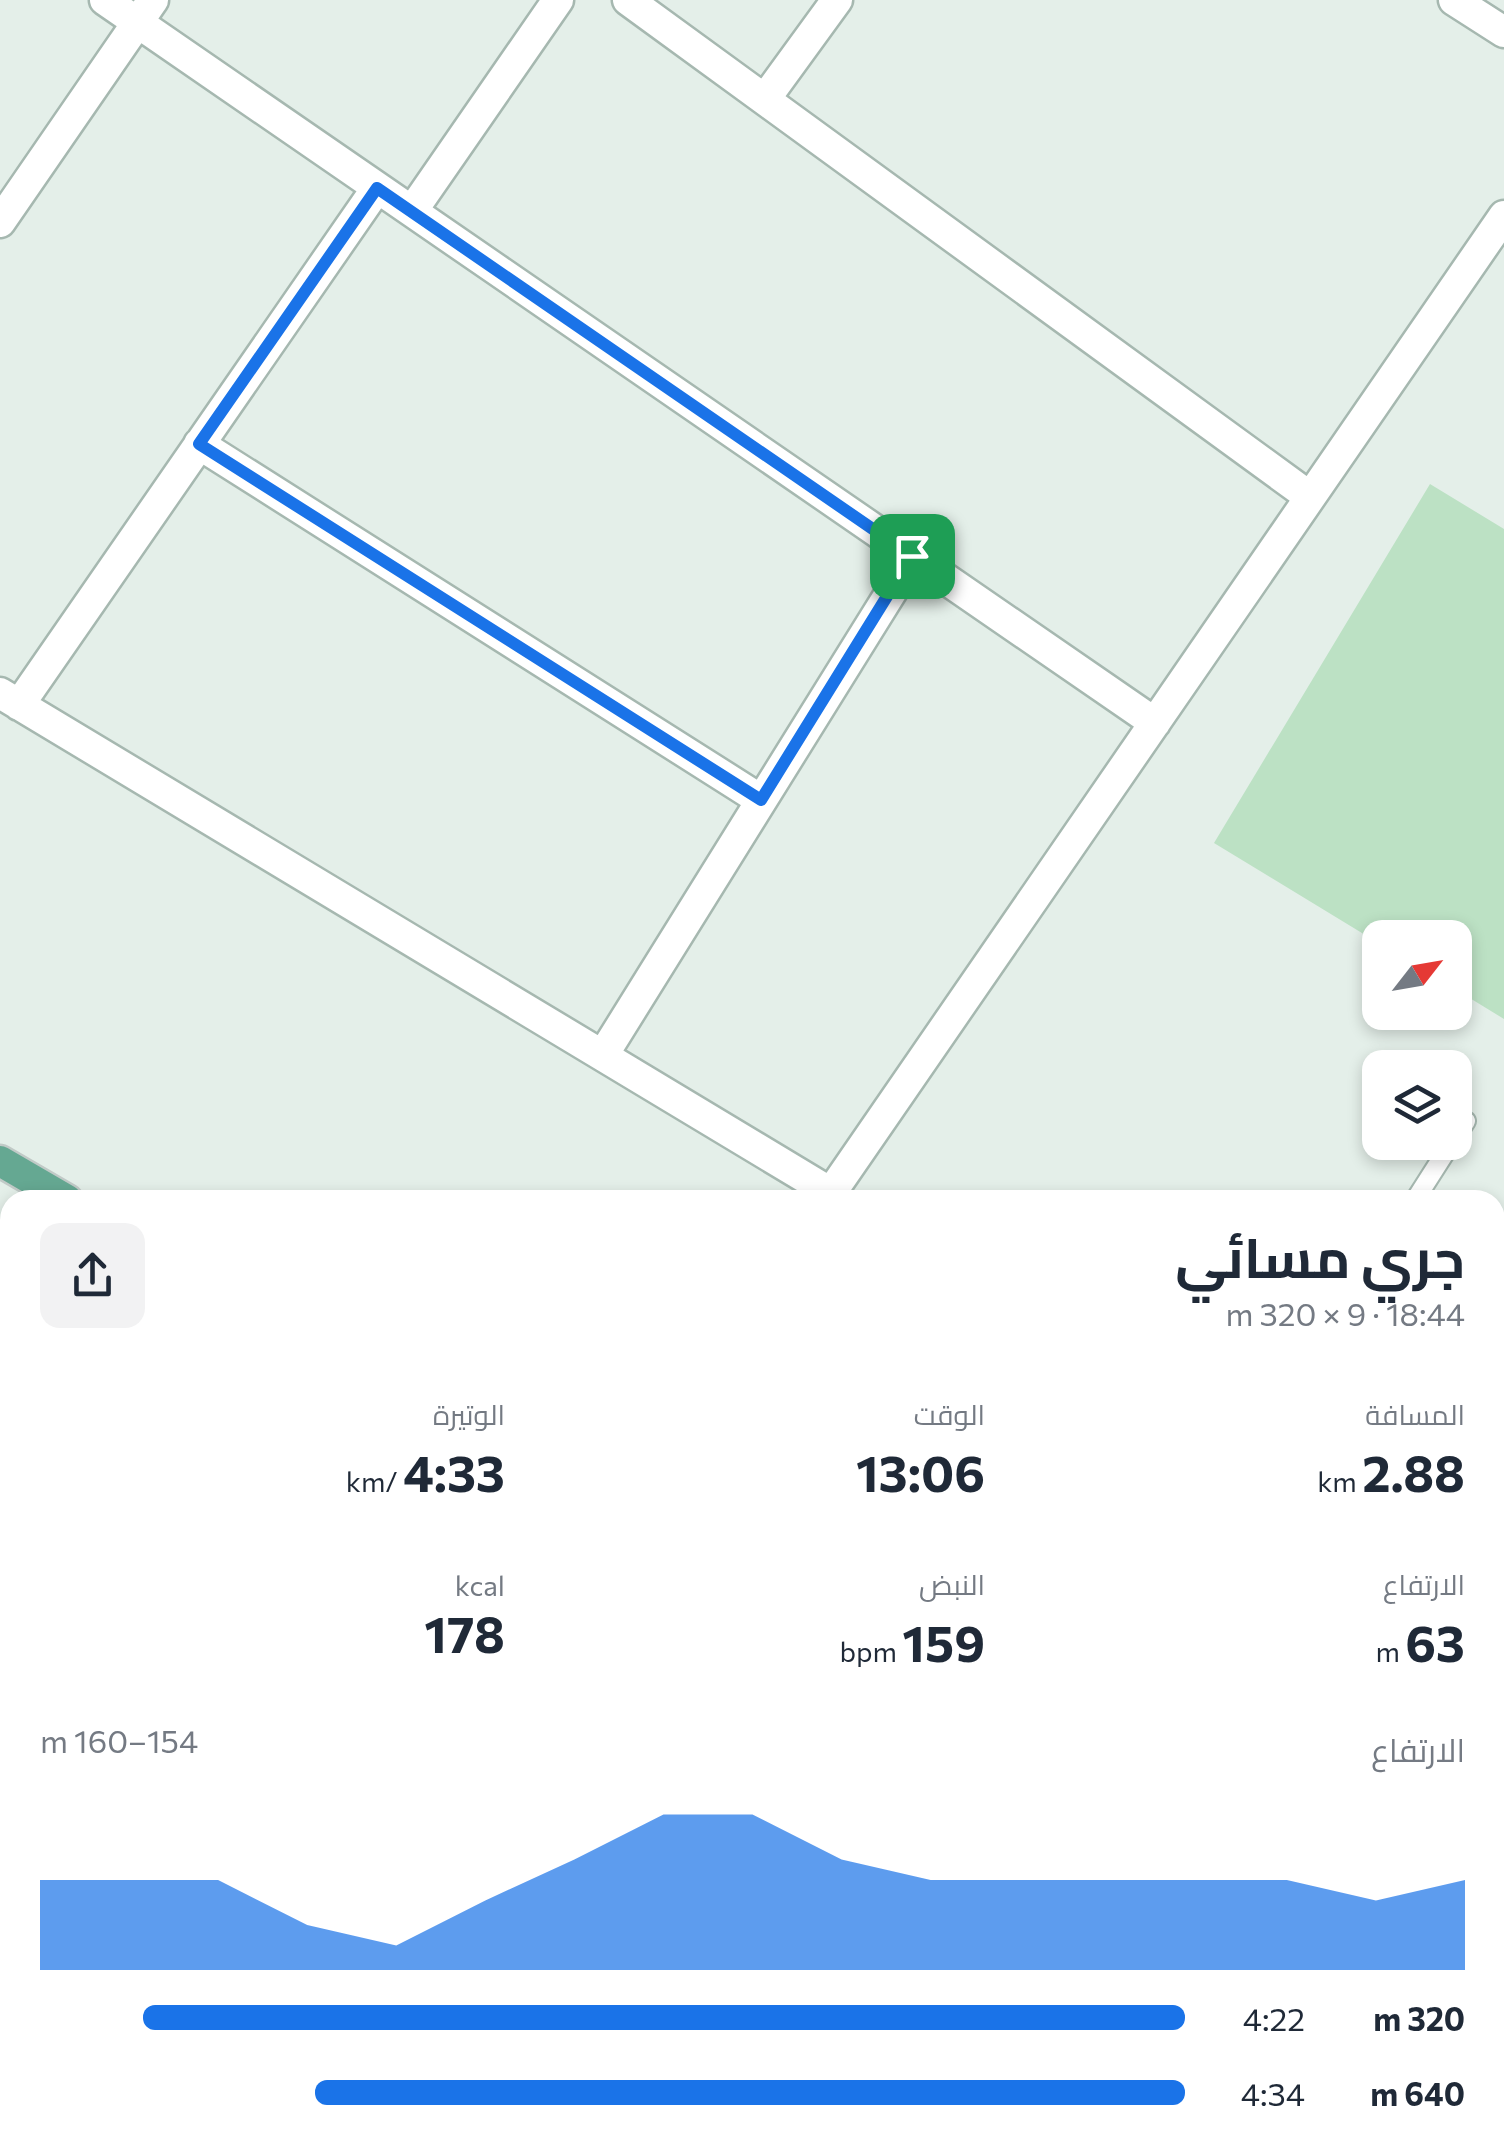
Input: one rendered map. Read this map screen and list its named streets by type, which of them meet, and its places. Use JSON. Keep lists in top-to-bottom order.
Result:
{
  "north": "top right",
  "page": {
    "heading": ["جري مسائي", "18:44 · 9 × 320 m"],
    "stats": [
      ["المسافة", "2.88 km"],
      ["الوقت", "13:06"],
      ["الوتيرة", "4:33 /km"],
      ["الارتفاع", "63 m"],
      ["النبض", "159 bpm"],
      ["kcal", "178"]
    ],
    "chart": ["الارتفاع", "154–160 m"],
    "list": [
      {
        "name": "320 m",
        "note": "4:22"
      },
      {
        "name": "640 m",
        "note": "4:34"
      }
    ]
  }
}
